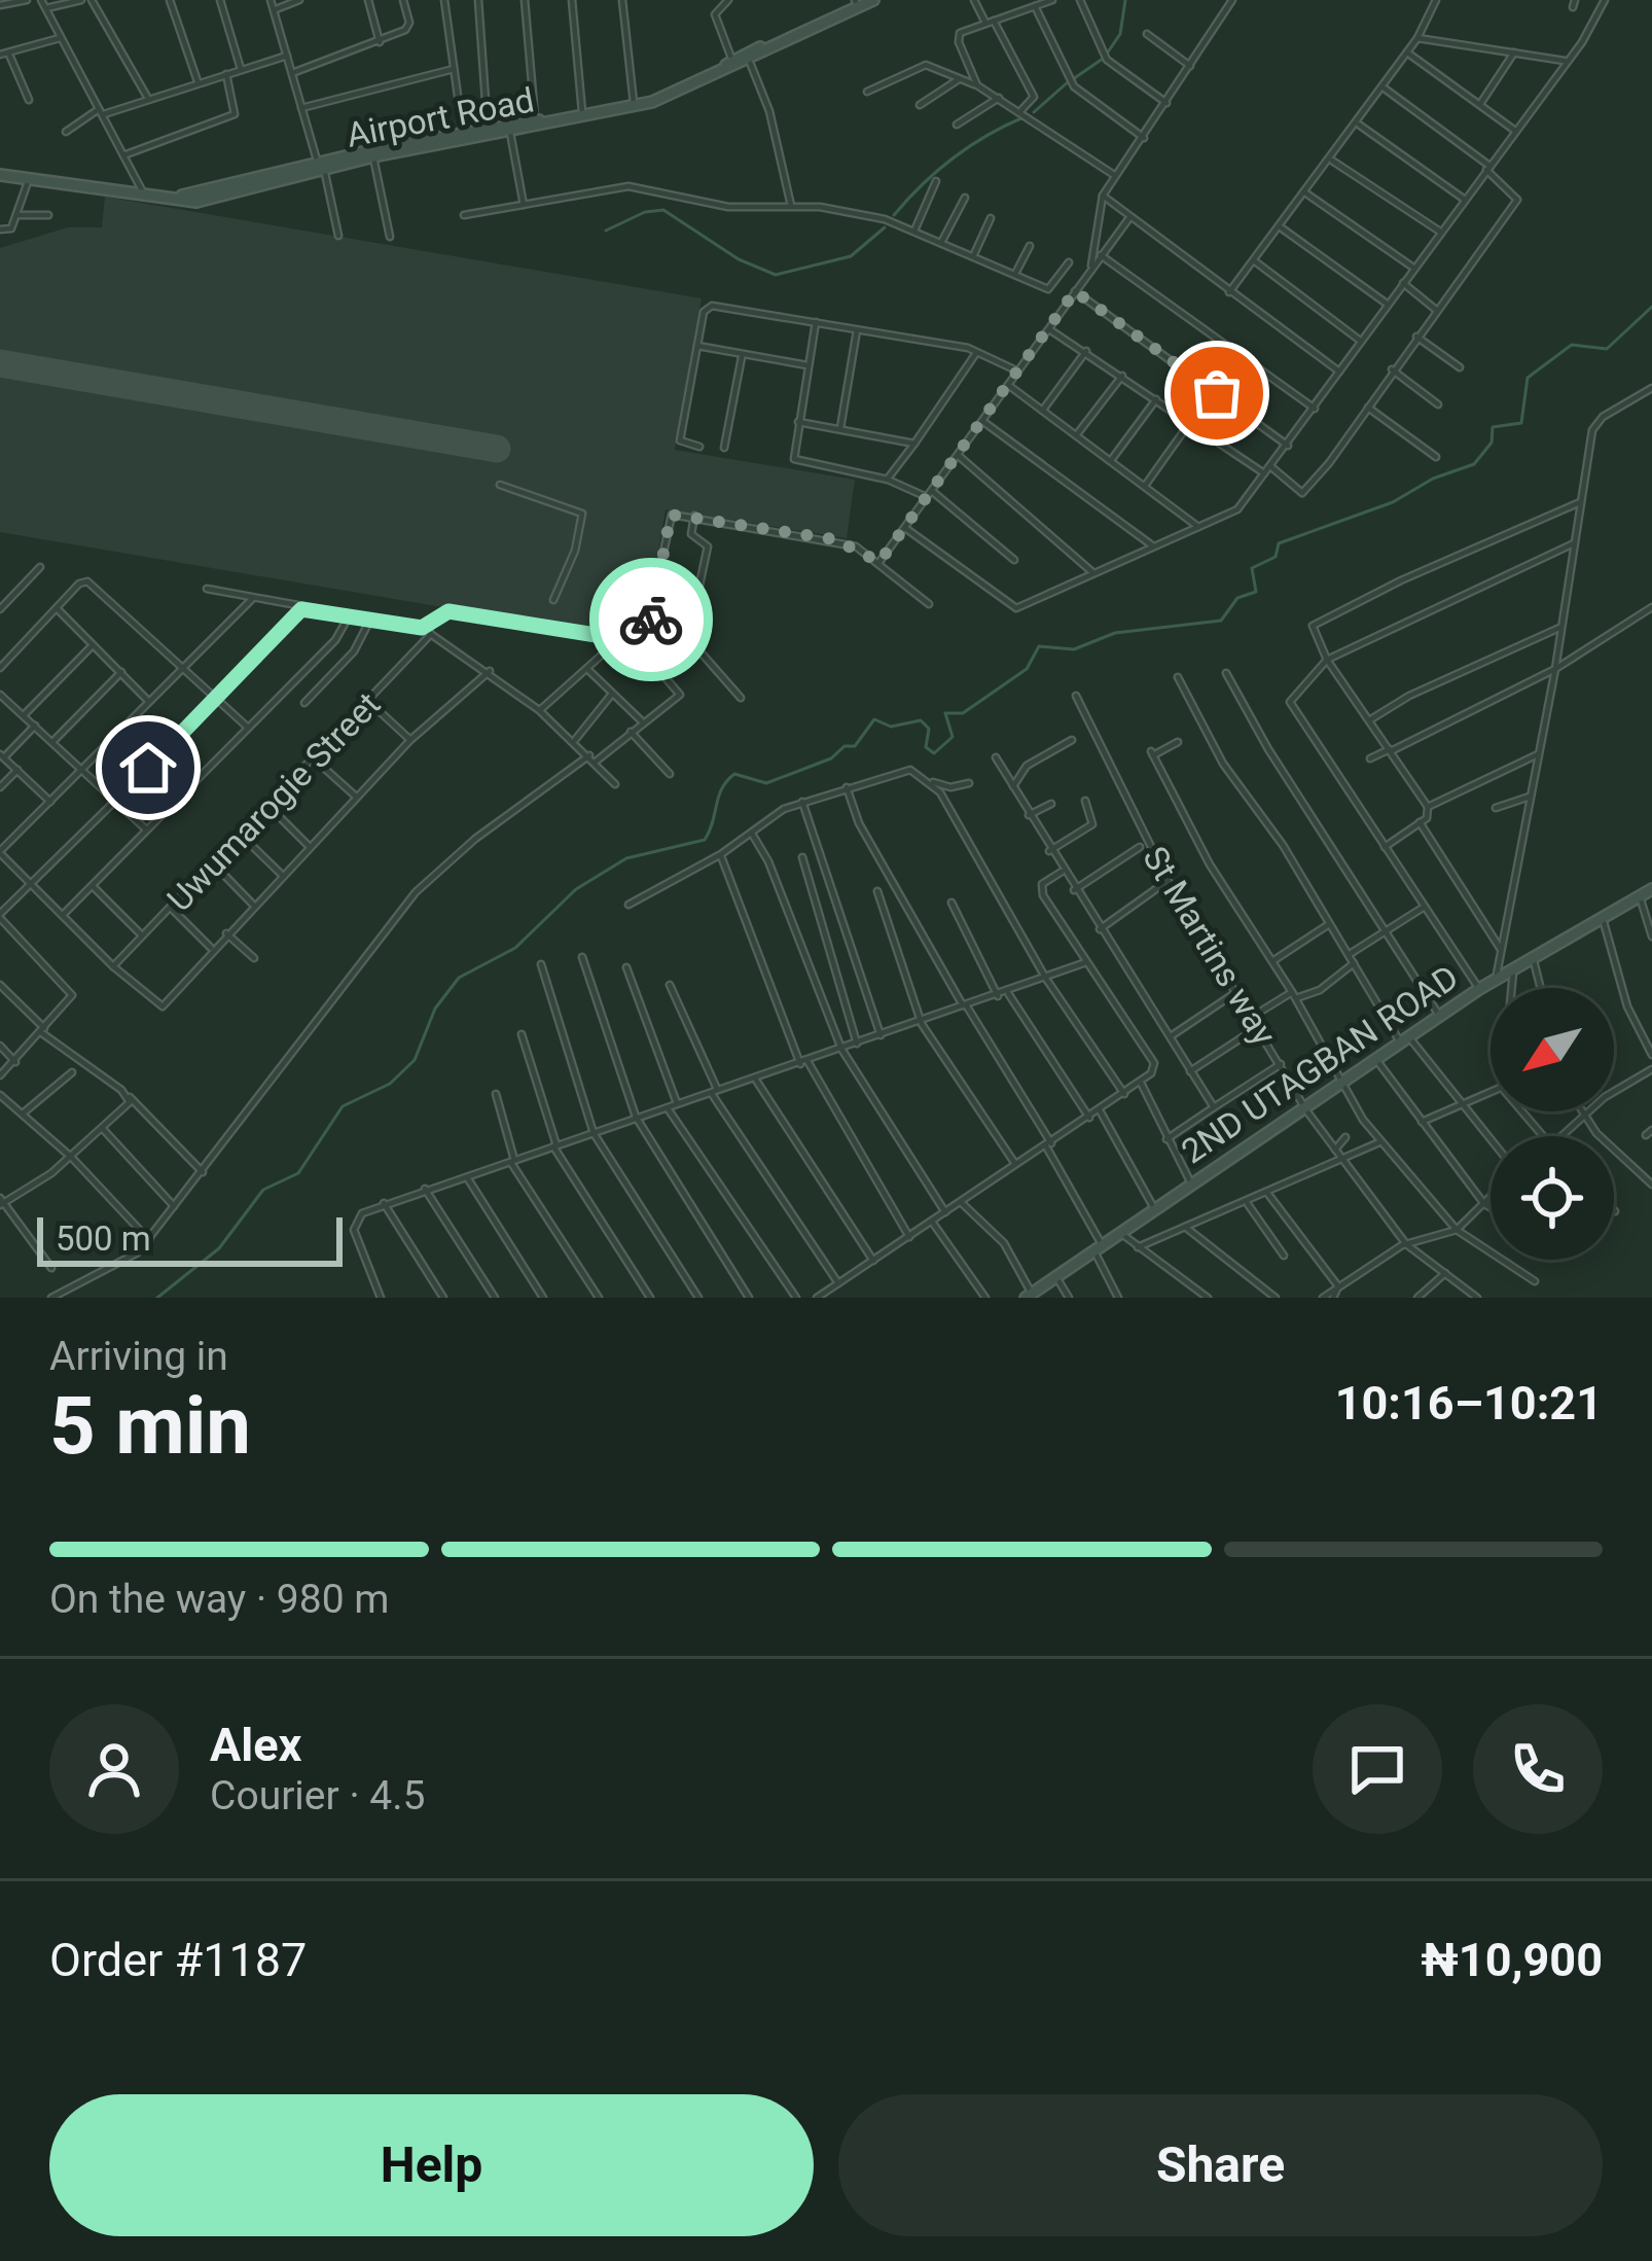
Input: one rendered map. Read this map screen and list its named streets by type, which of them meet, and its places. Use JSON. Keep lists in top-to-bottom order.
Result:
{
  "streets": {
    "main road": ["Airport Road", "2ND UTAGBAN ROAD"],
    "street": ["Uwumarogie Street", "St Martins way"]
  },
  "crossings": [
    ["St Martins way", "2ND UTAGBAN ROAD"]
  ],
  "scale_bar": "500 m",
  "north": "bottom left",
  "page": {
    "scale": "500 m",
    "heading": ["5 min", "Arriving in", "10:16–10:21"],
    "panel": [
      "Alex",
      "Courier · 4.5",
      "Order #1187",
      "₦10,900"
    ],
    "bar": "On the way · 980 m",
    "buttons": ["Help", "Share"]
  }
}
